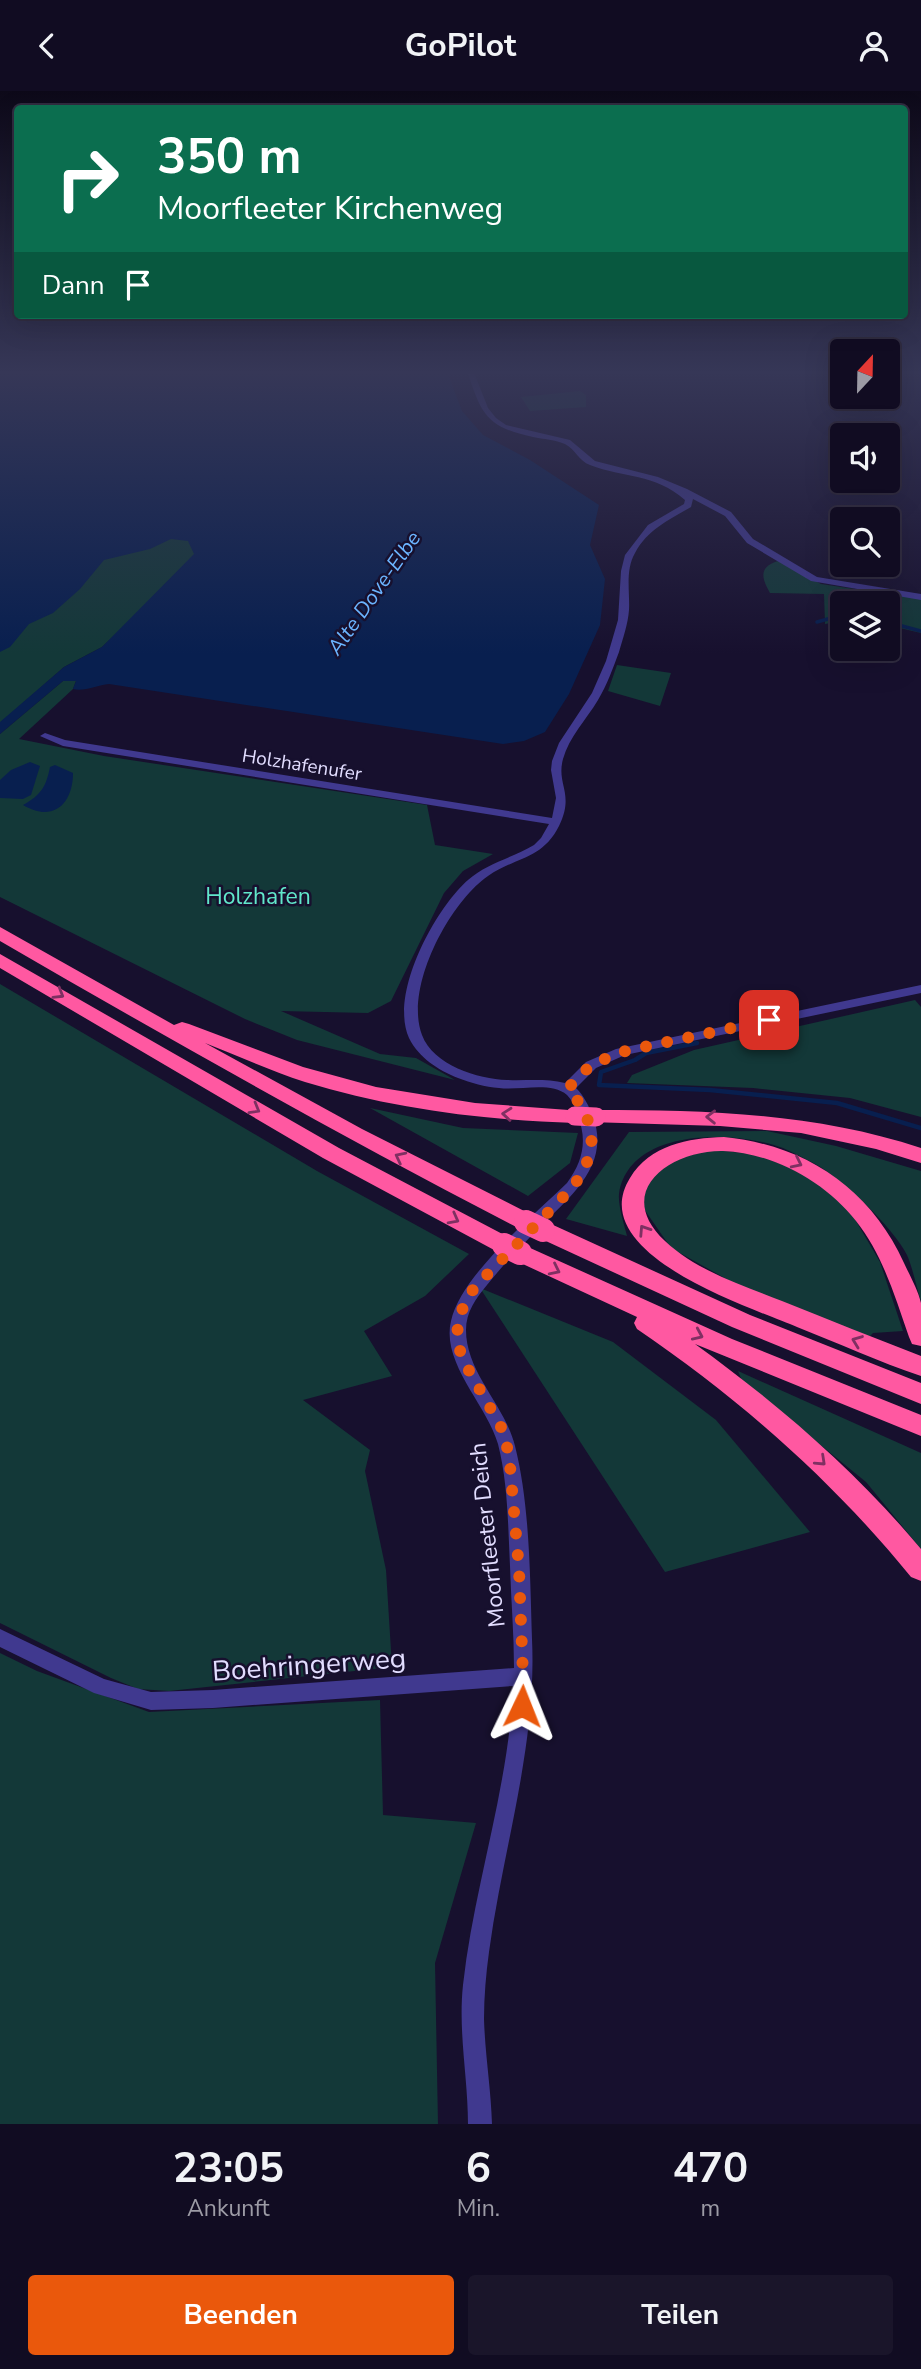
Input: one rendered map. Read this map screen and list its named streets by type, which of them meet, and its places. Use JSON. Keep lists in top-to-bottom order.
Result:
{
  "streets": {
    "street": ["Holzhafenufer", "Moorfleeter Deich", "Boehringerweg"]
  },
  "crossings": [
    ["Moorfleeter Deich", "Boehringerweg"]
  ],
  "water": ["Alte Dove-Elbe"],
  "parks": ["Holzhafen"],
  "north": "top",
  "page": {
    "header": "GoPilot",
    "turn": ["350 m", "Moorfleeter Kirchenweg"],
    "then": "Dann",
    "eta": [
      "23:05",
      "Ankunft",
      "6",
      "Min.",
      "470",
      "m"
    ],
    "buttons": ["Beenden", "Teilen"]
  }
}
